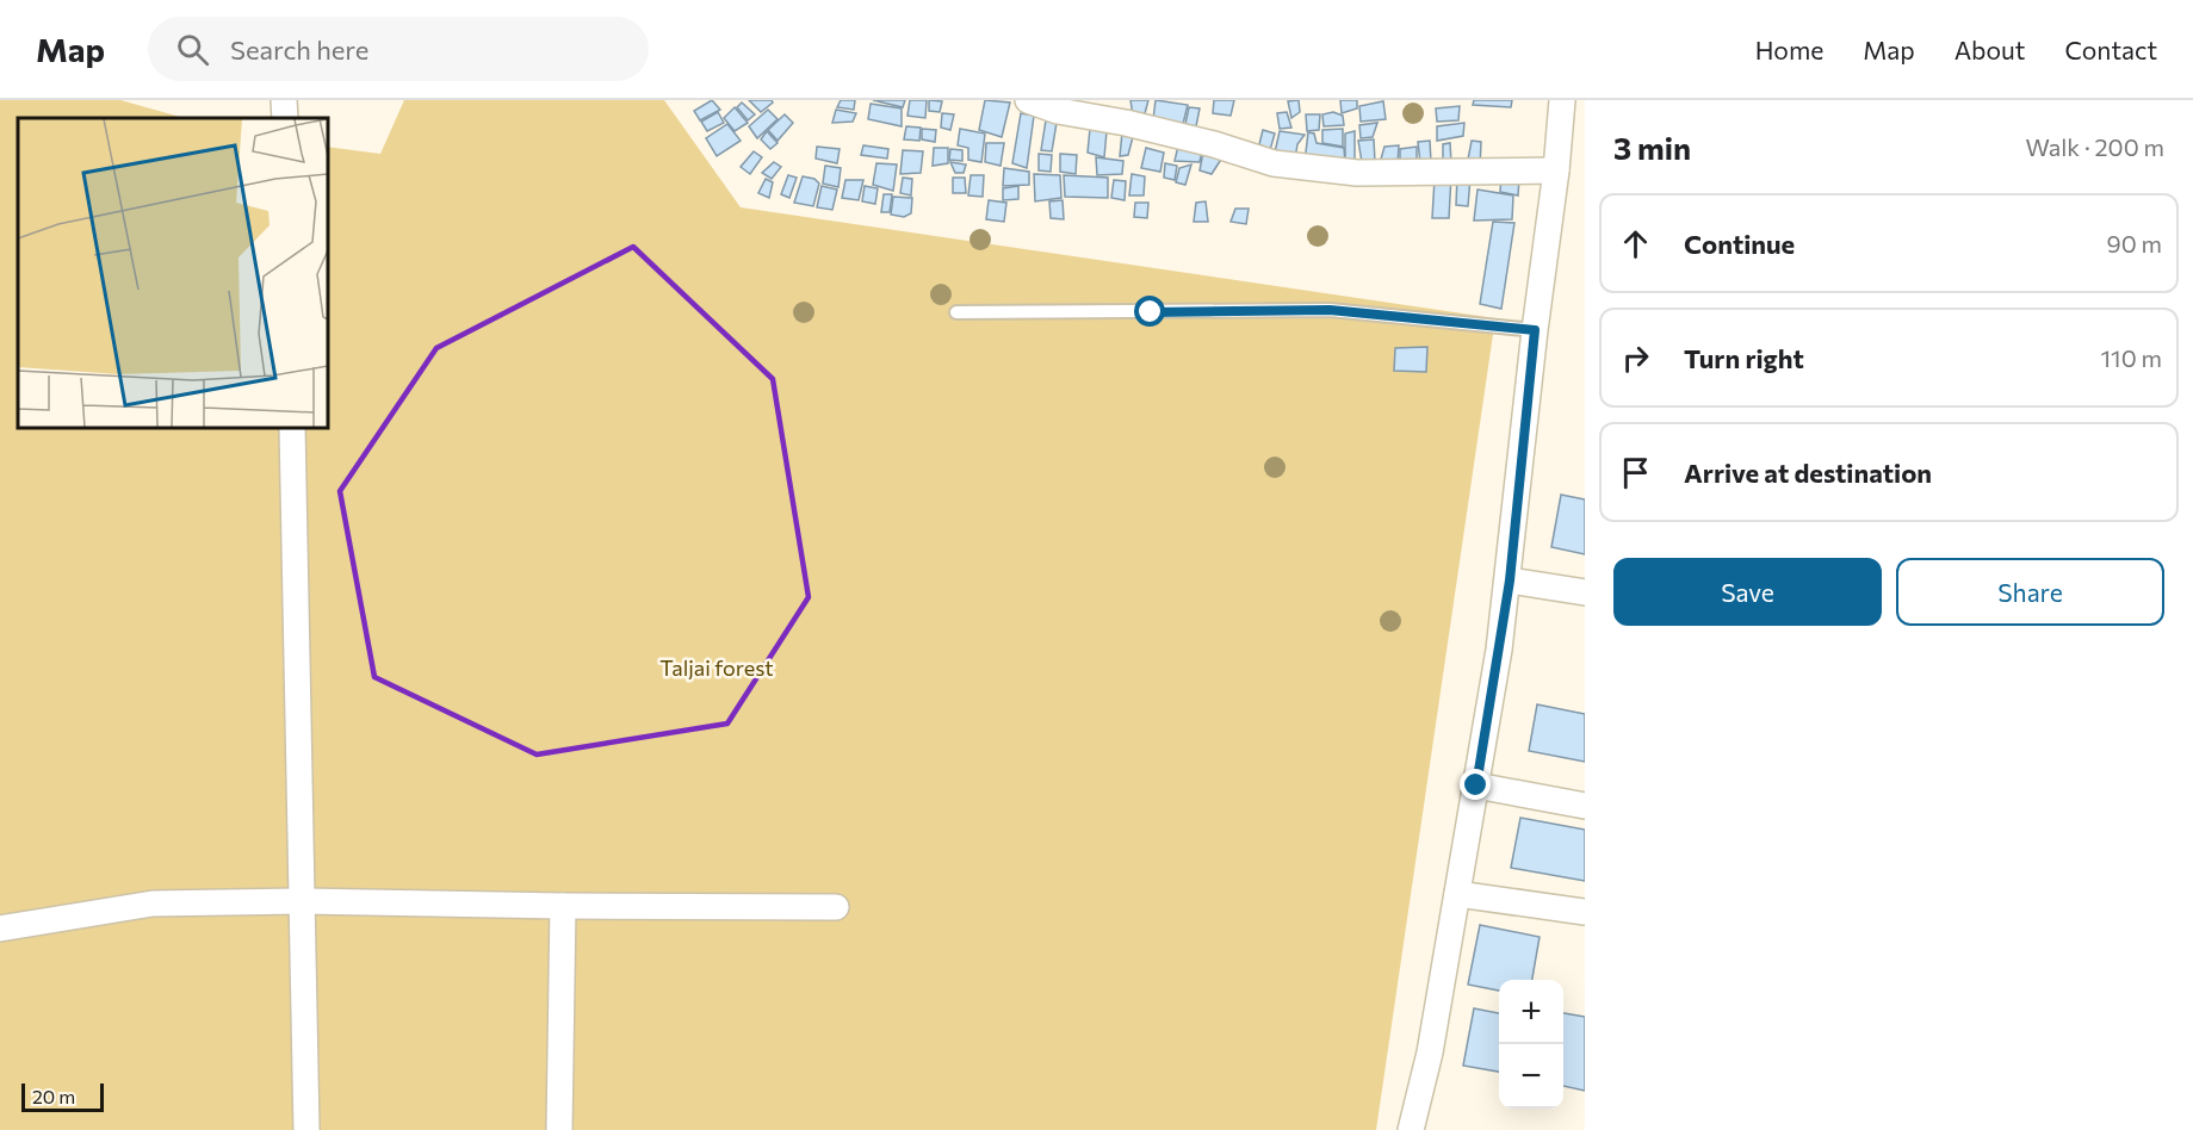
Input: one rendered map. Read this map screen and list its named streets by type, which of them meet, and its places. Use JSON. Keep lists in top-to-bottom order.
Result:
{
  "parks": ["Taljai forest"],
  "scale_bar": "20 m",
  "page": {
    "header": "Map",
    "search": "Search here",
    "nav": [
      "Home",
      "Map",
      "About",
      "Contact"
    ],
    "heading": ["3 min", "Walk · 200 m"],
    "list": [
      ["Continue", "90 m"],
      ["Turn right", "110 m"],
      "Arrive at destination"
    ],
    "buttons": ["Save", "Share"],
    "map_buttons": ["+", "−"],
    "scale": "20 m"
  }
}
